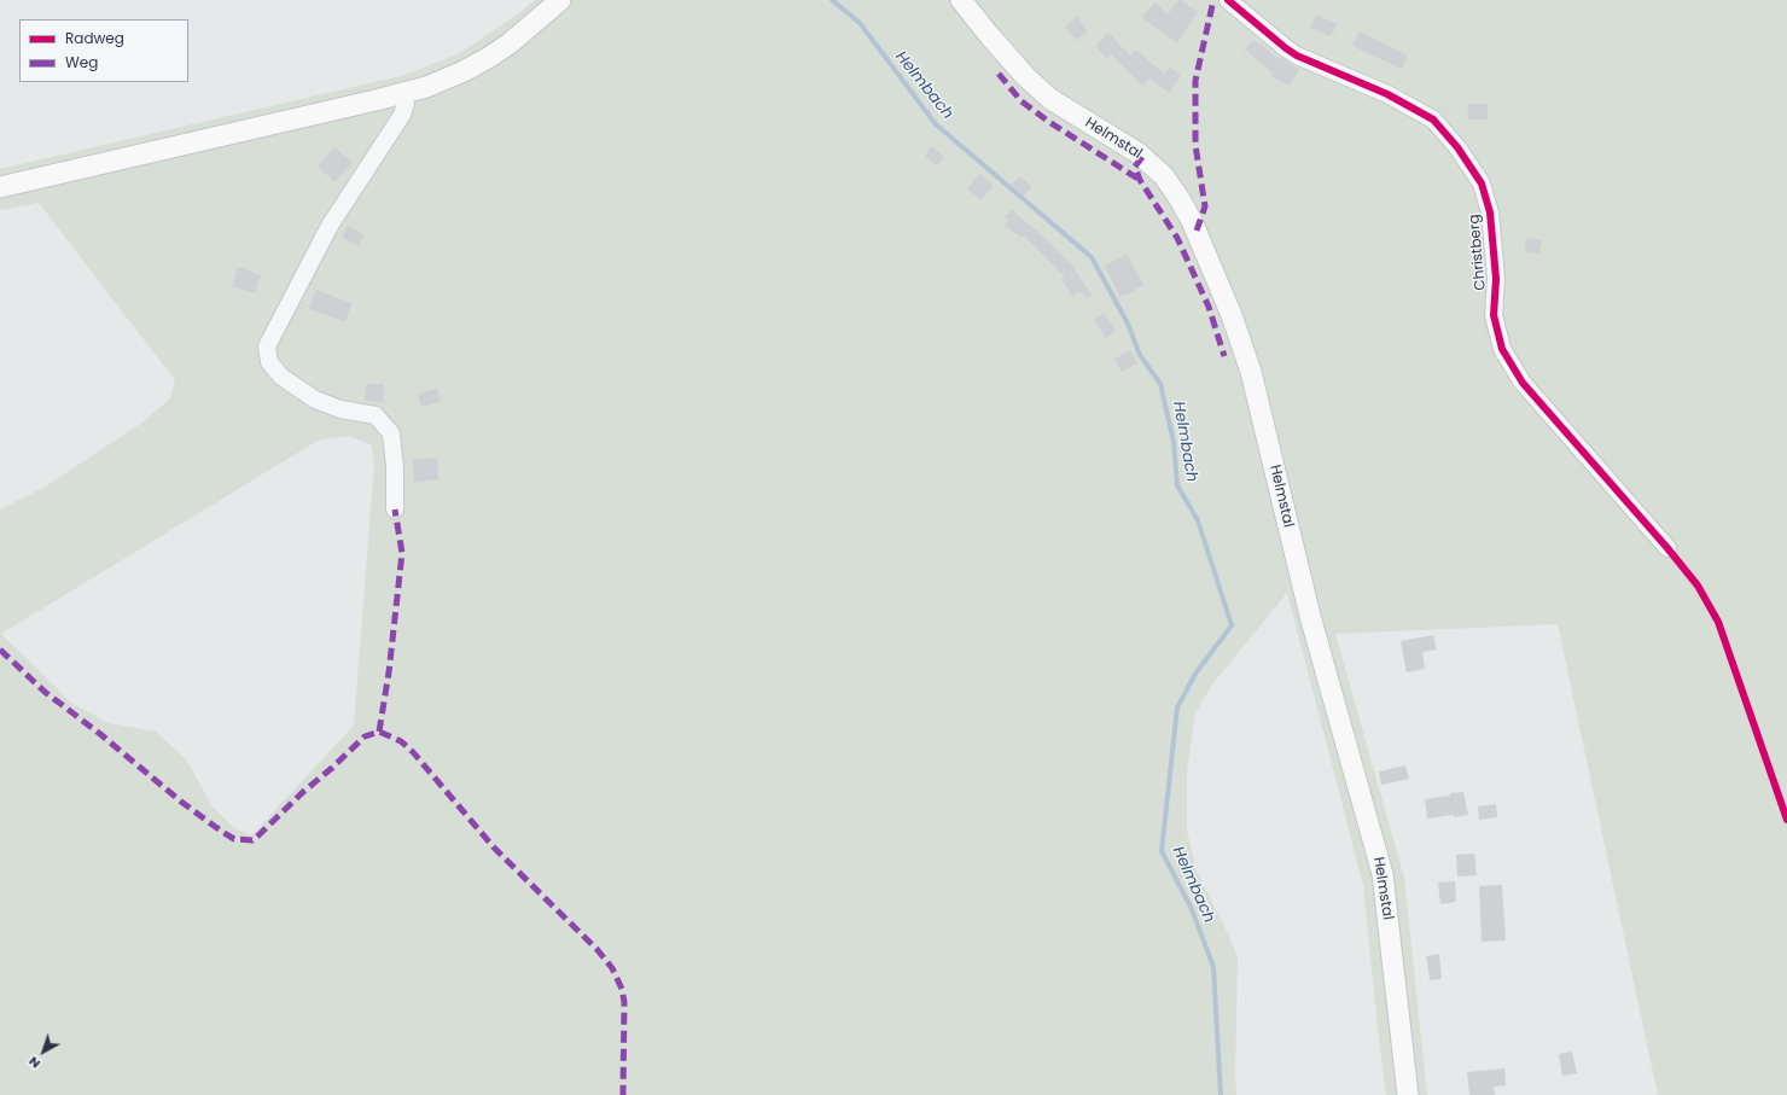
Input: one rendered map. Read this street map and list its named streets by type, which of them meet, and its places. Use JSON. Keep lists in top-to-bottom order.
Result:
{
  "streets": {
    "main road": ["Helmstal"],
    "lane": ["Christberg"]
  },
  "water": ["Helmbach"],
  "legend": ["Radweg", "Weg"],
  "north": "bottom left"
}
